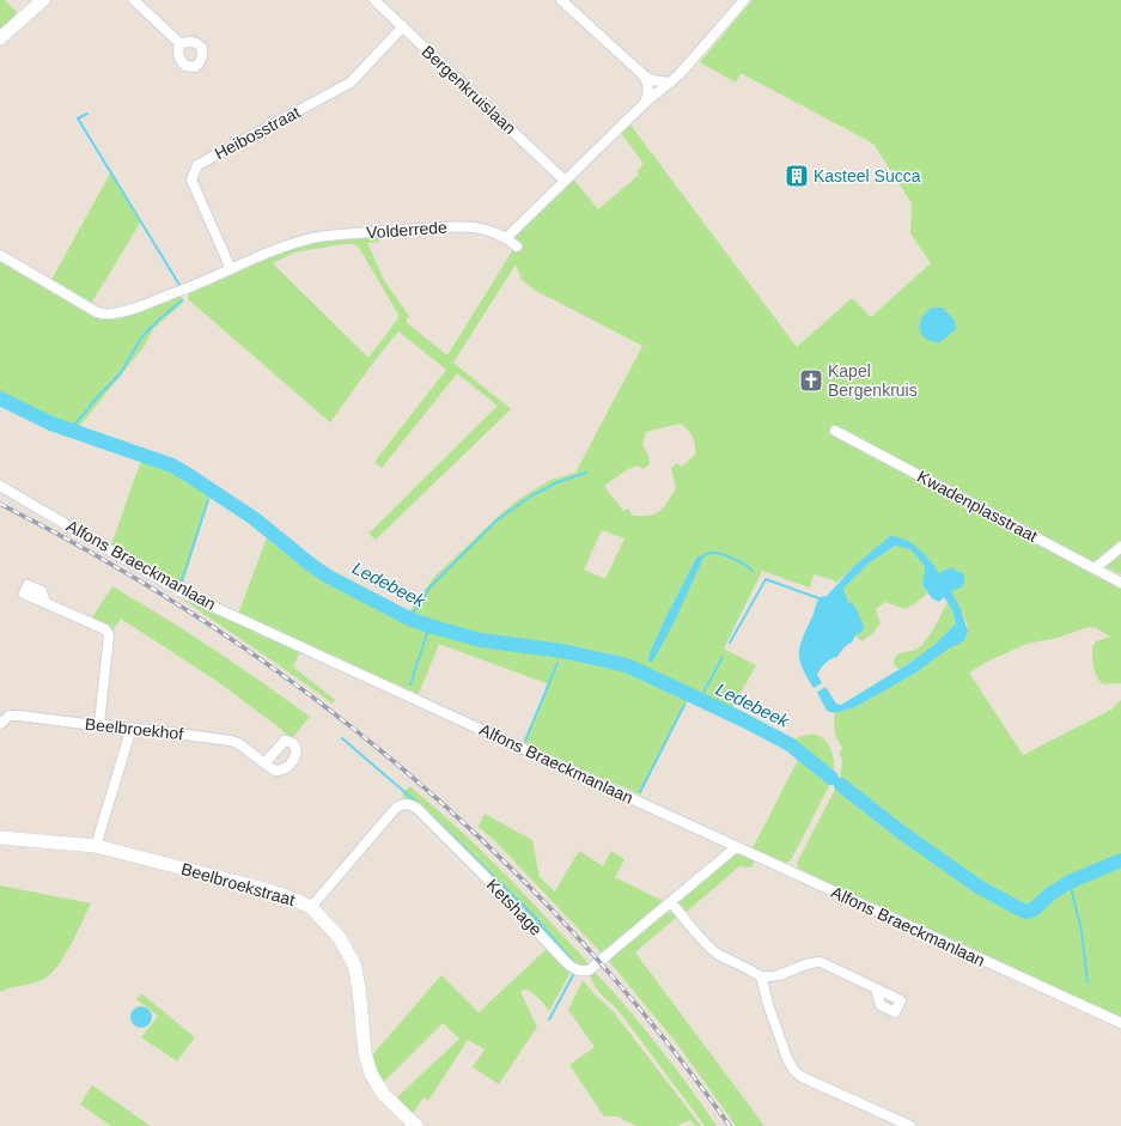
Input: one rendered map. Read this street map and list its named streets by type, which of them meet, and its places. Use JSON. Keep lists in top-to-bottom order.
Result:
{
  "streets": {
    "street": [
      "Bergenkruislaan",
      "Heibosstraat",
      "Volderrede",
      "Kwadenplasstraat",
      "Alfons Braeckmanlaan",
      "Beelbroekhof",
      "Beelbroekstraat",
      "Ketshage"
    ]
  },
  "crossings": [
    ["Bergenkruislaan", "Heibosstraat"],
    ["Heibosstraat", "Volderrede"],
    ["Alfons Braeckmanlaan", "Ketshage"],
    ["Beelbroekstraat", "Ketshage"]
  ],
  "water": ["Ledebeek"],
  "places": {
    "building": ["Kasteel Succa"],
    "church": ["Kapel Bergenkruis"]
  }
}
